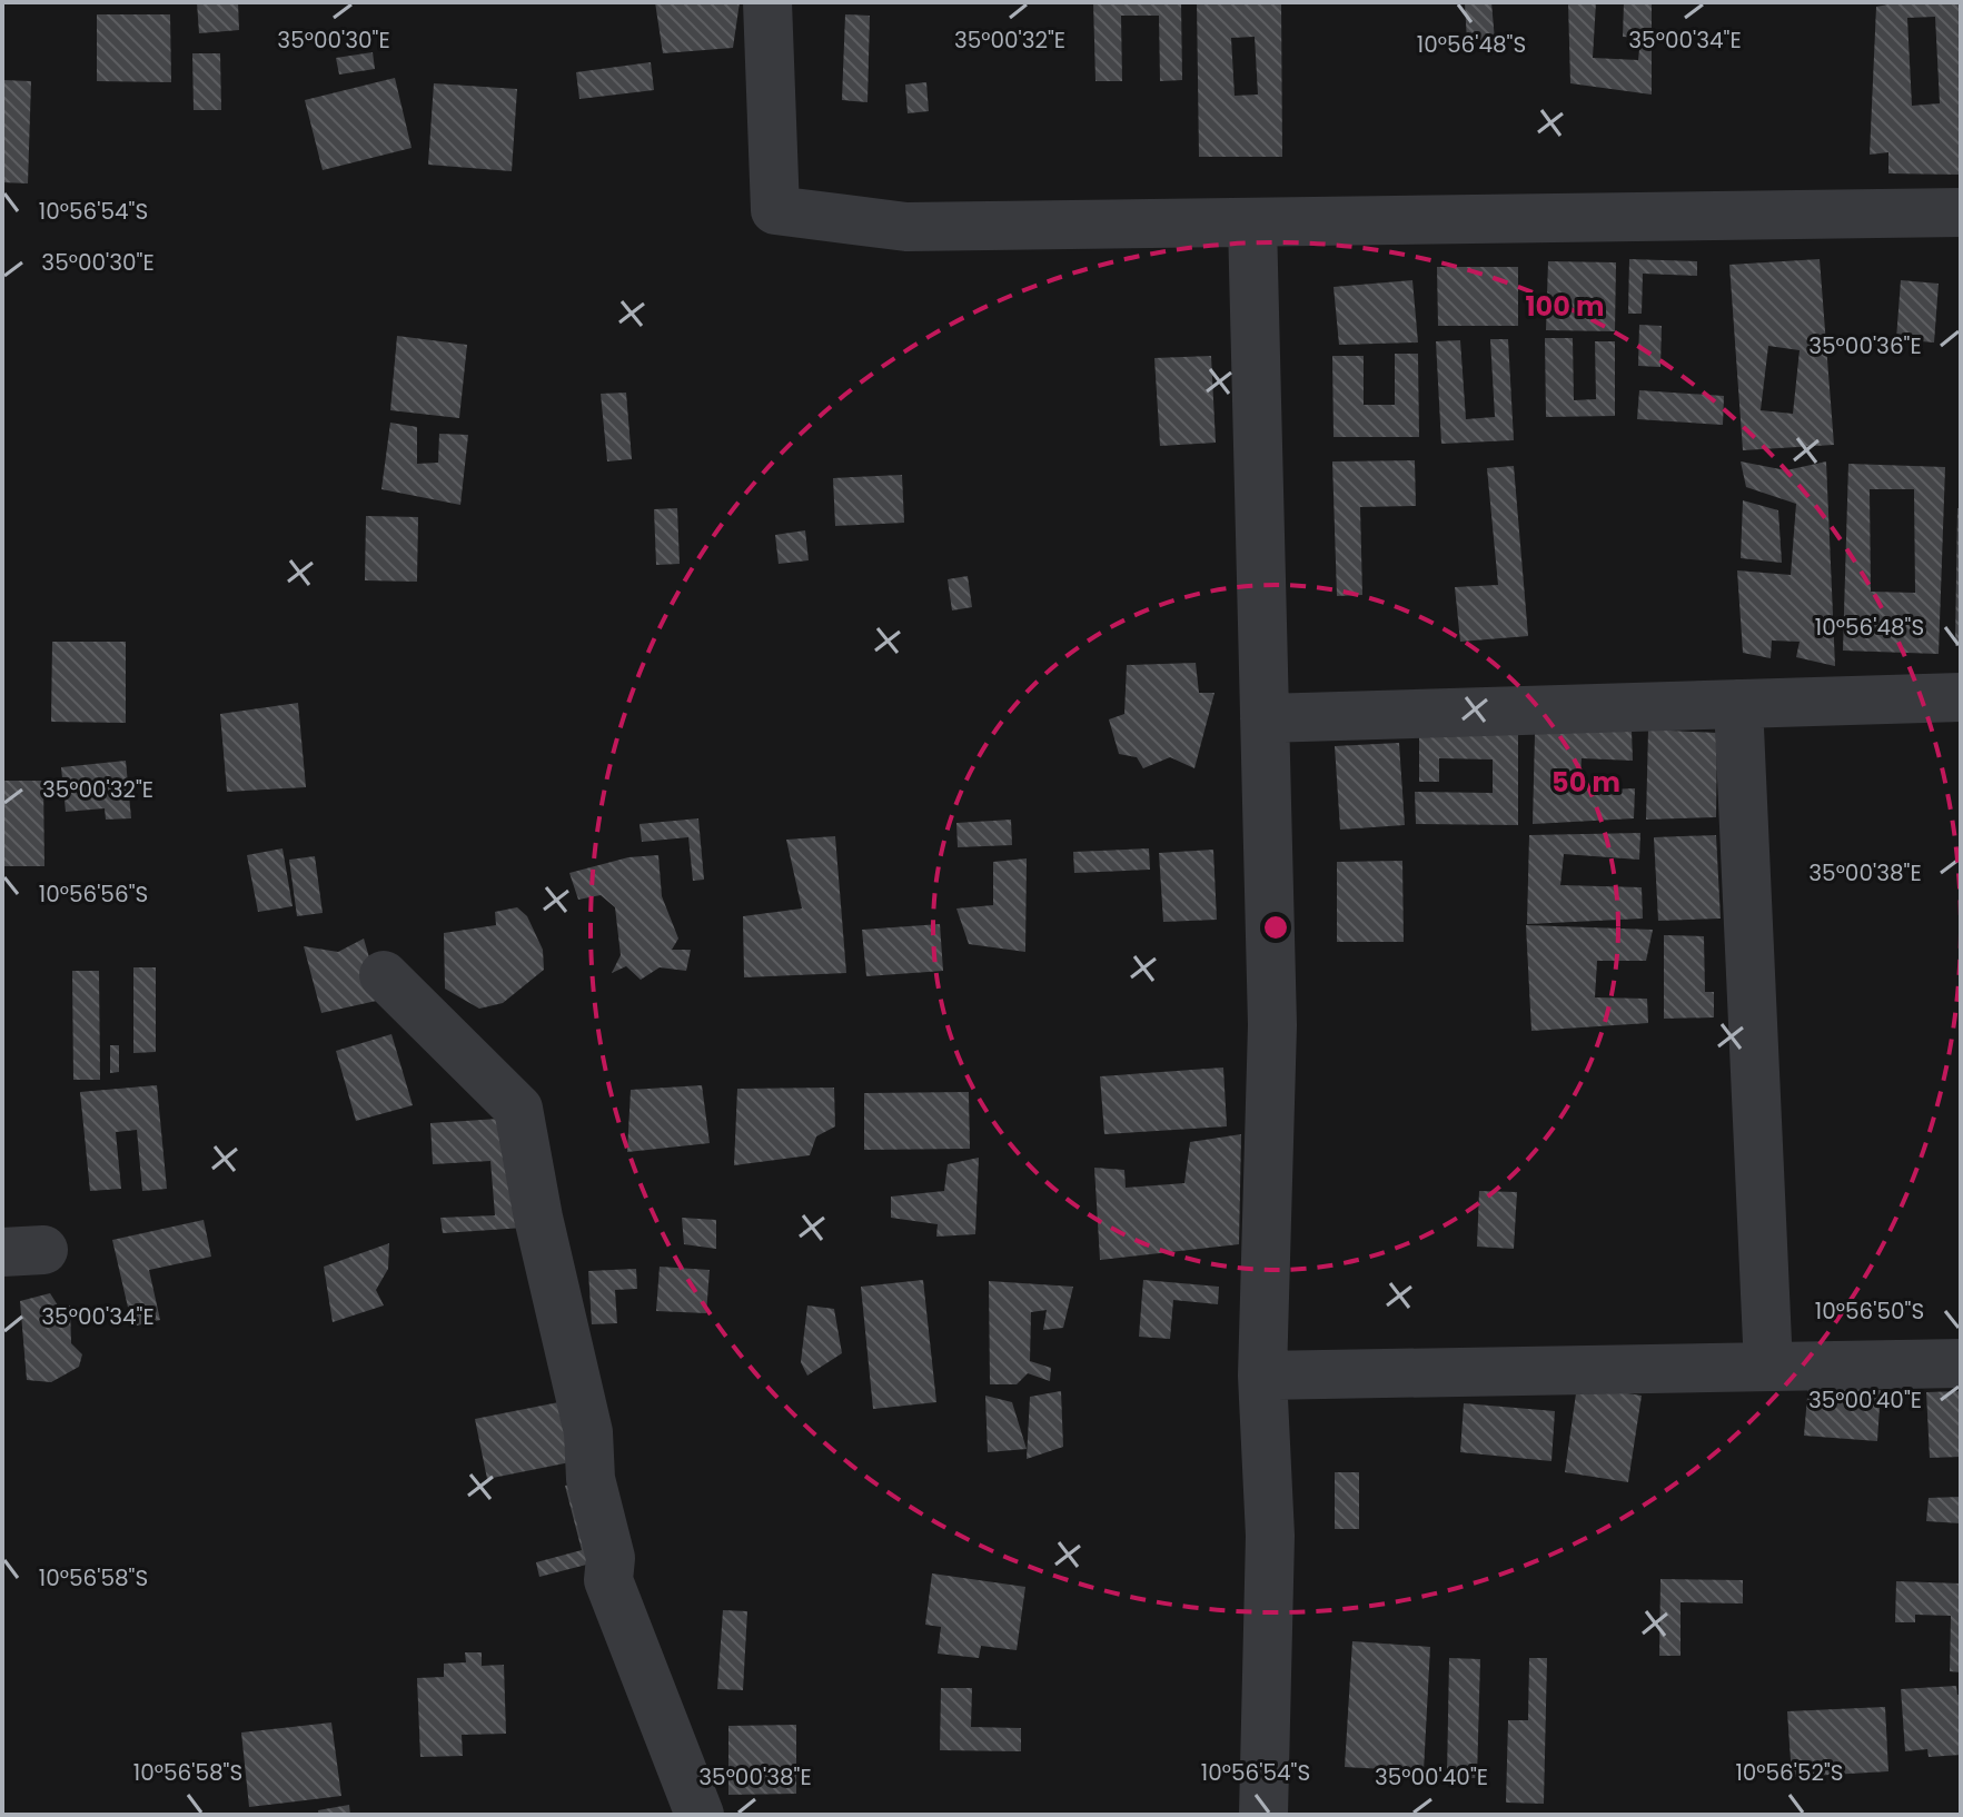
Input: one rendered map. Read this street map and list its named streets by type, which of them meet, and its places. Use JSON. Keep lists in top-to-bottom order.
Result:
{
  "coordinates": [
    "35°00'30\"E",
    "35°00'32\"E",
    "35°00'34\"E",
    "10°56'48\"S",
    "10°56'54\"S",
    "35°00'36\"E",
    "35°00'38\"E",
    "10°56'56\"S",
    "10°56'50\"S",
    "35°00'40\"E",
    "10°56'58\"S",
    "10°56'52\"S"
  ],
  "rings": ["100 m", "50 m"]
}
